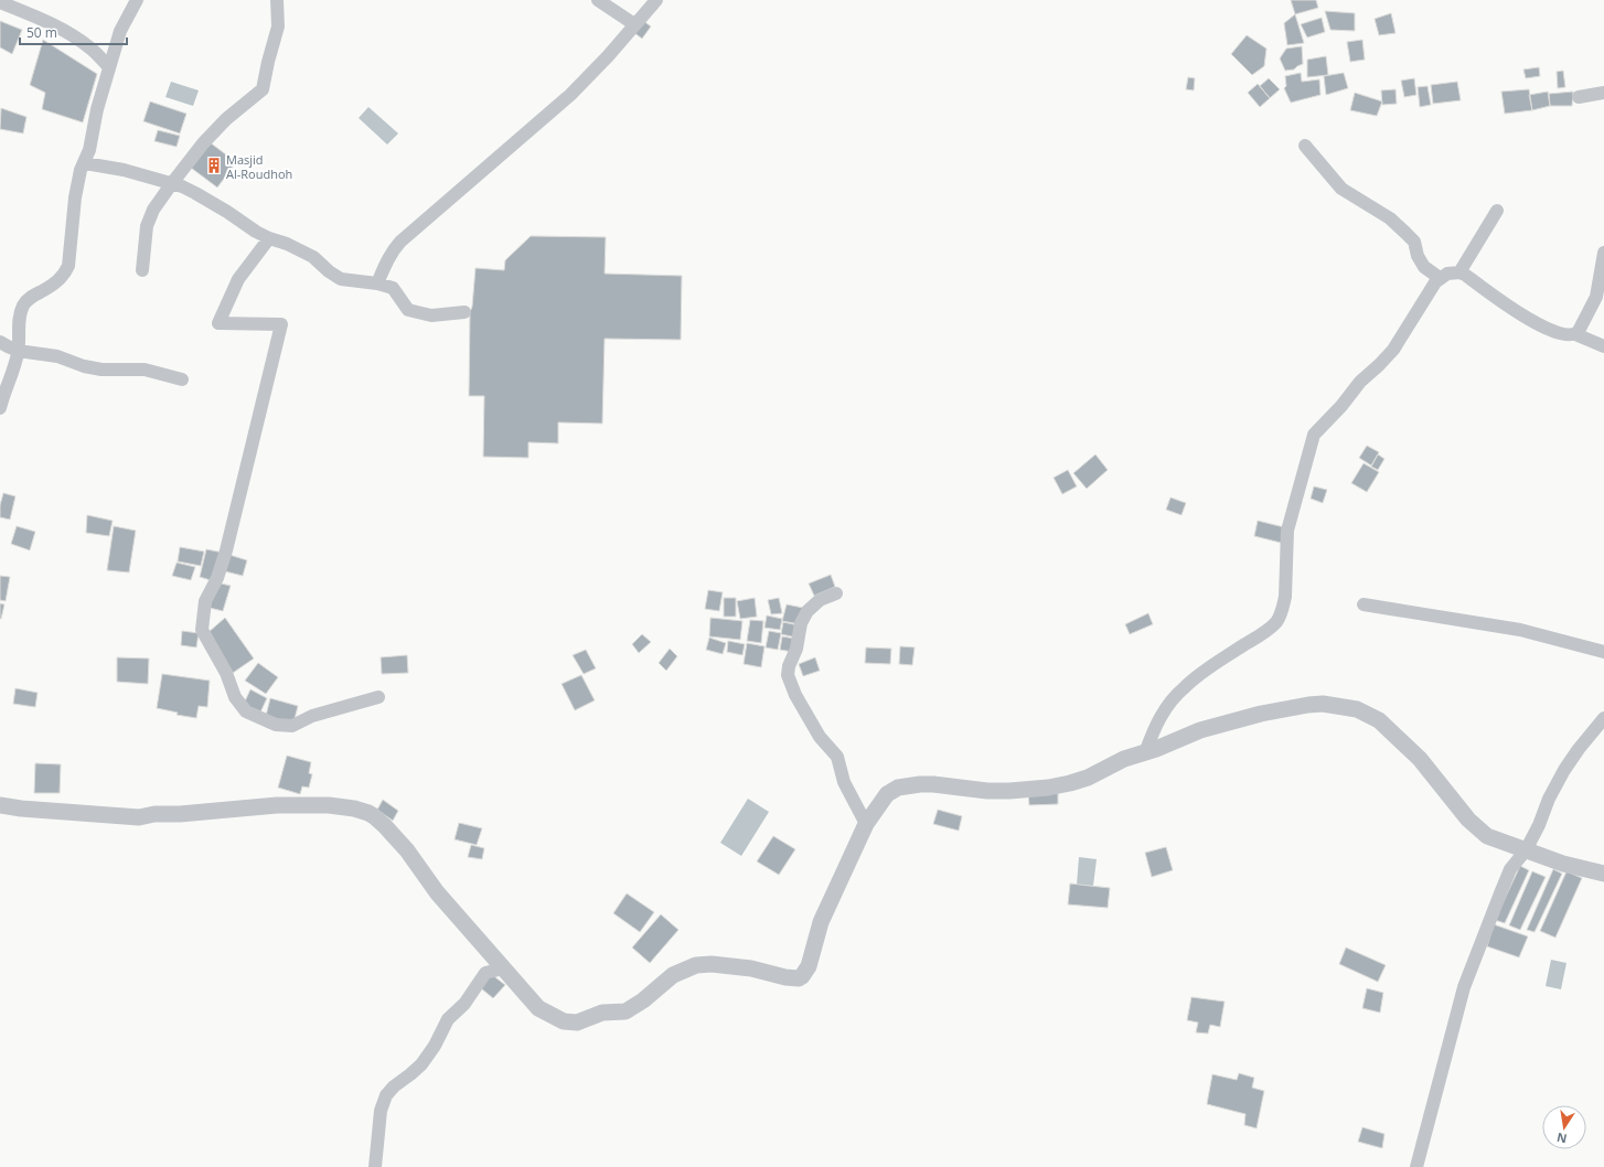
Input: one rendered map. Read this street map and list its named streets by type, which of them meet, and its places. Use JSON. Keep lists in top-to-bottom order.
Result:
{
  "places": {
    "building": ["Masjid Al-Roudhoh"]
  },
  "scale_bar": "50 m",
  "north": "bottom"
}
